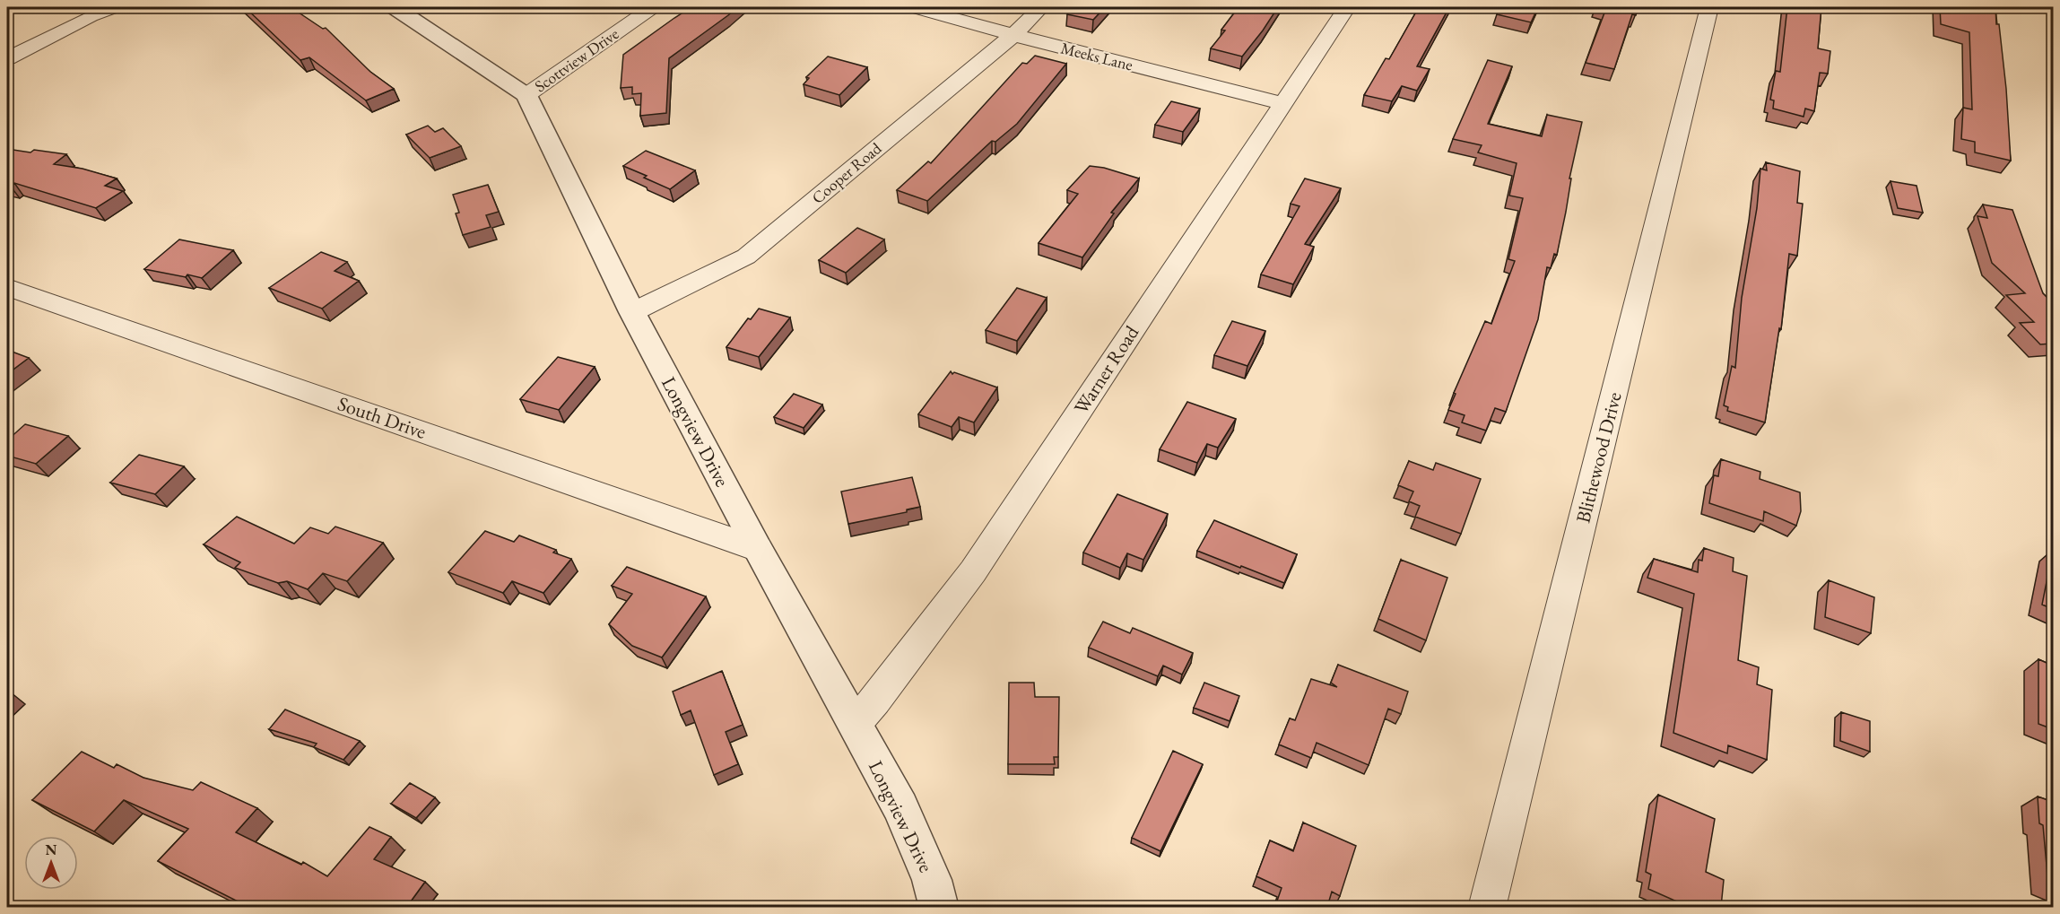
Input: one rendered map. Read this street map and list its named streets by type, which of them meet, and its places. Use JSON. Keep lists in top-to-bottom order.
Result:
{
  "streets": {
    "street": [
      "Meeks Lane",
      "Scottview Drive",
      "Cooper Road",
      "Warner Road",
      "South Drive",
      "Longview Drive",
      "Blithewood Drive"
    ]
  },
  "crossings": [
    ["Meeks Lane", "Cooper Road"],
    ["Meeks Lane", "Warner Road"],
    ["Scottview Drive", "Longview Drive"],
    ["Cooper Road", "Longview Drive"],
    ["Warner Road", "Longview Drive"],
    ["South Drive", "Longview Drive"]
  ],
  "north": "top"
}
